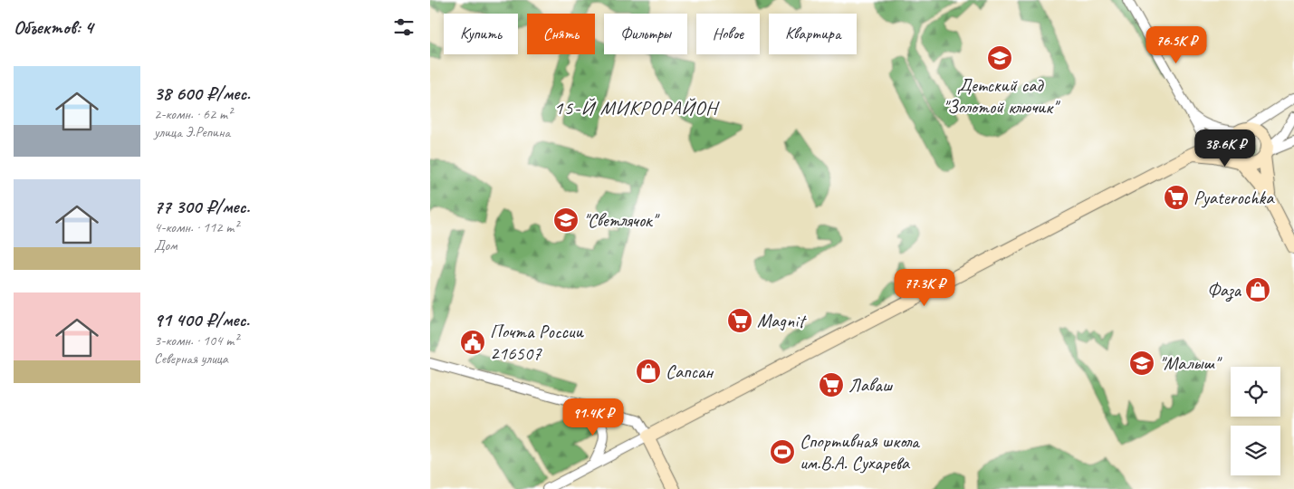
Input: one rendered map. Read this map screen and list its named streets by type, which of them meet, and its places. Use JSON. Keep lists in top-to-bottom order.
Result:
{
  "districts": ["15-Й МИКРОРАЙОН"],
  "places": {
    "school or university": ["Детский сад \"Золотой ключик\"", "\"Светлячок\"", "\"Малыш\""],
    "supermarket": ["Pyaterochka", "Magnit", "Лаваш"],
    "shop": ["Фаза", "Сапсан"],
    "public building": ["Почта России 216507"],
    "sports": ["Спортивная школа им.В.А. Сухарева"]
  },
  "page": {
    "heading": "Объектов: 4",
    "chip": [
      "Купить",
      "Снять",
      "Фильтры",
      "Новое",
      "Квартира"
    ],
    "price": [
      "76.5K ₽",
      "38.6K ₽",
      "77.3K ₽",
      "91.4K ₽"
    ],
    "list": [
      {
        "name": "38 600 ₽/мес.",
        "note": "2-комн. · 62 m² · улица Э.Репина"
      },
      {
        "name": "77 300 ₽/мес.",
        "note": "4-комн. · 112 m² · Дом"
      },
      {
        "name": "91 400 ₽/мес.",
        "note": "3-комн. · 104 m² · Северная улица"
      }
    ]
  }
}
